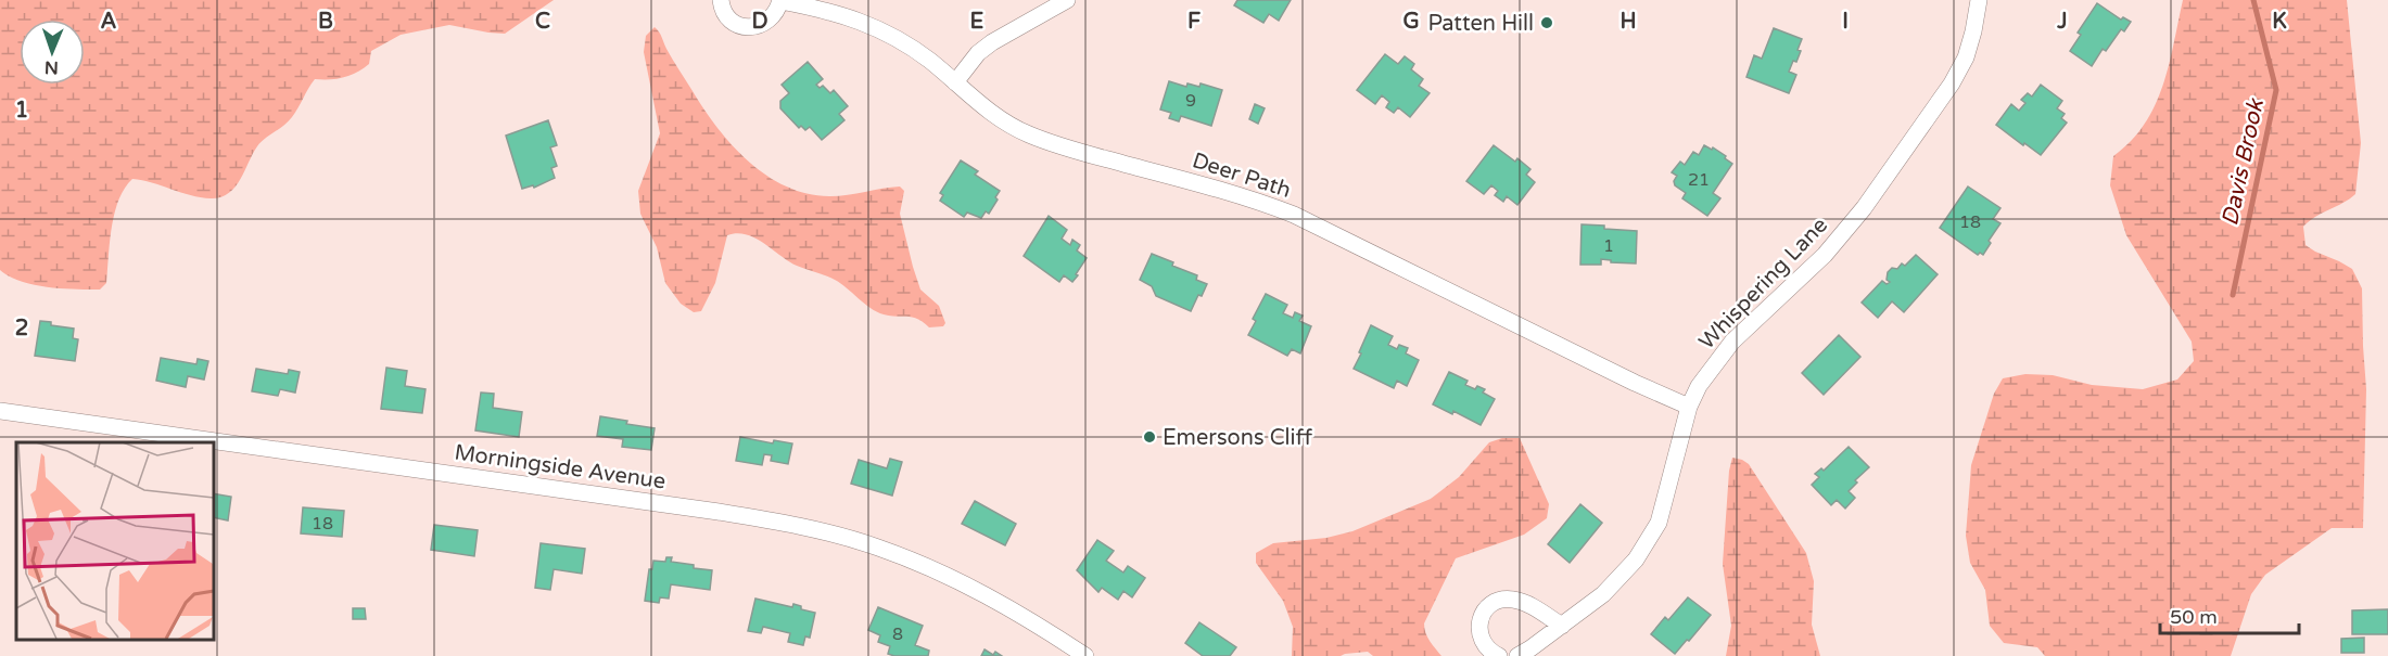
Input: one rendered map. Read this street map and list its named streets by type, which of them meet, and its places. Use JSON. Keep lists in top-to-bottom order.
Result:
{
  "streets": {
    "street": ["Deer Path", "Whispering Lane", "Morningside Avenue"]
  },
  "crossings": [
    ["Deer Path", "Whispering Lane"]
  ],
  "water": ["Davis Brook"],
  "places": ["Patten Hill", "Emersons Cliff"],
  "house_numbers": [
    "9",
    "21",
    "18",
    "1",
    "18",
    "8"
  ],
  "scale_bar": "50 m",
  "north": "bottom",
  "grid": {
    "columns": [
      "A",
      "B",
      "C",
      "D",
      "E",
      "F",
      "G",
      "H",
      "I",
      "J",
      "K"
    ],
    "rows": ["1", "2"]
  }
}
